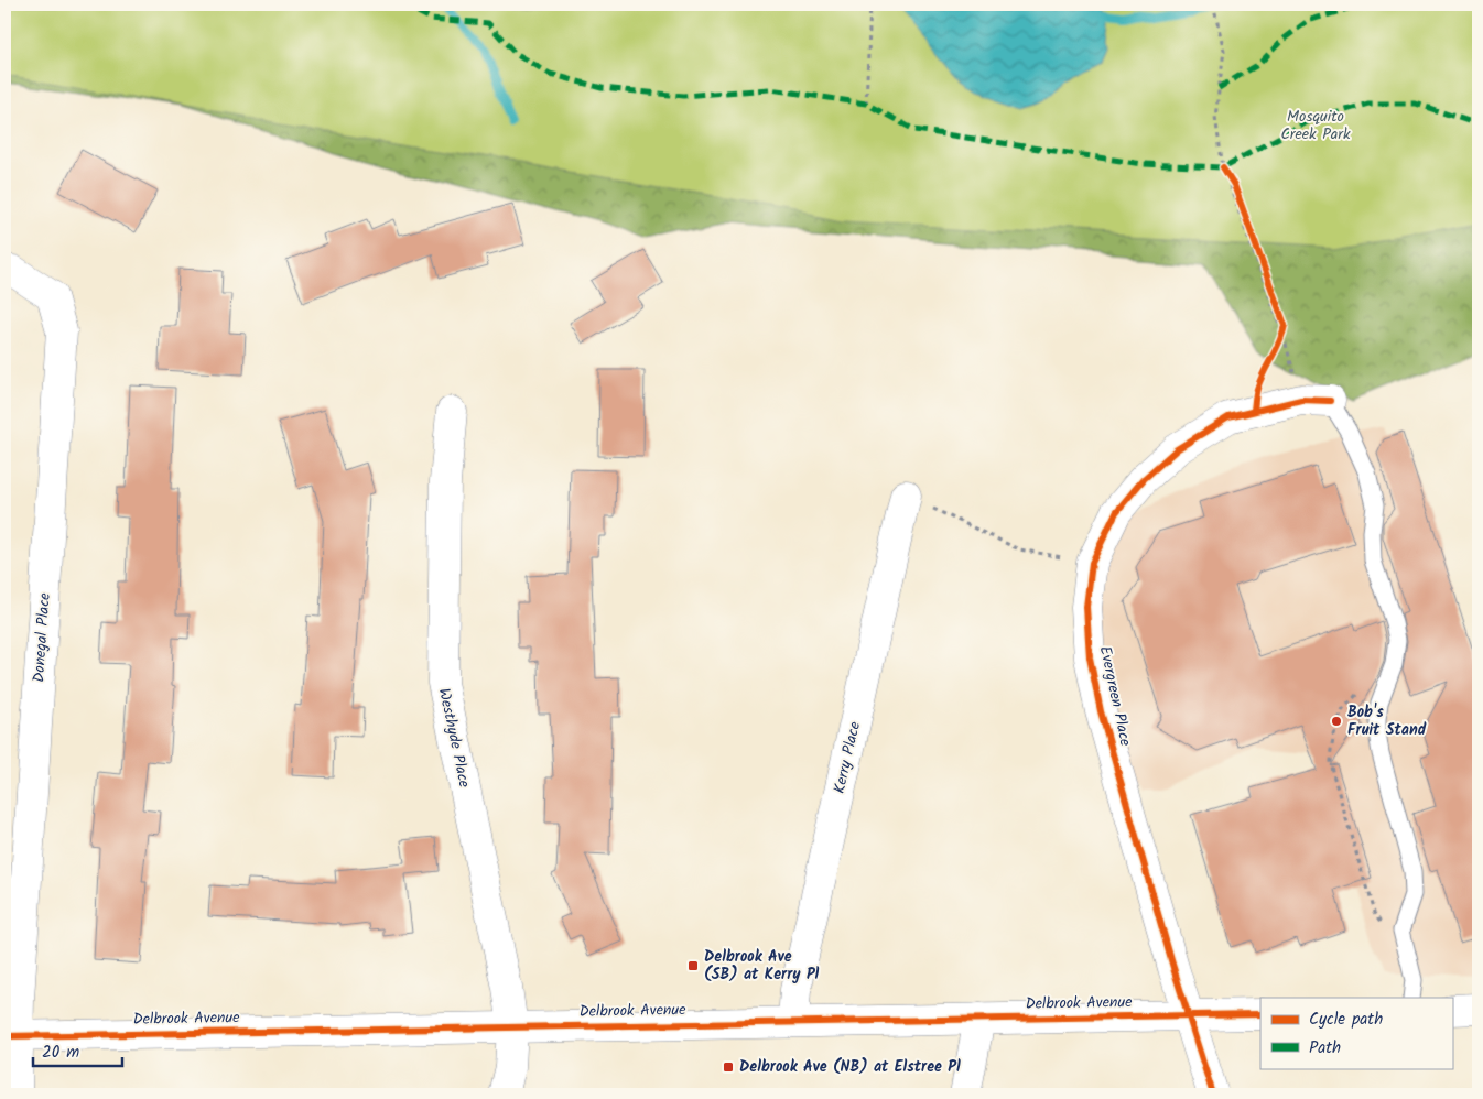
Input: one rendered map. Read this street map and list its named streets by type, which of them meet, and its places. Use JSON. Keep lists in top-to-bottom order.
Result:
{
  "streets": {
    "street": [
      "Donegal Place",
      "Evergreen Place",
      "Westhyde Place",
      "Kerry Place",
      "Delbrook Avenue"
    ]
  },
  "crossings": [
    ["Donegal Place", "Delbrook Avenue"],
    ["Evergreen Place", "Delbrook Avenue"],
    ["Westhyde Place", "Delbrook Avenue"],
    ["Kerry Place", "Delbrook Avenue"]
  ],
  "parks": ["Mosquito Creek Park"],
  "places": {
    "other": ["Bob's Fruit Stand"],
    "transit": ["Delbrook Ave (SB) at Kerry Pl", "Delbrook Ave (NB) at Elstree Pl"]
  },
  "legend": ["Cycle path", "Path"],
  "scale_bar": "20 m"
}
